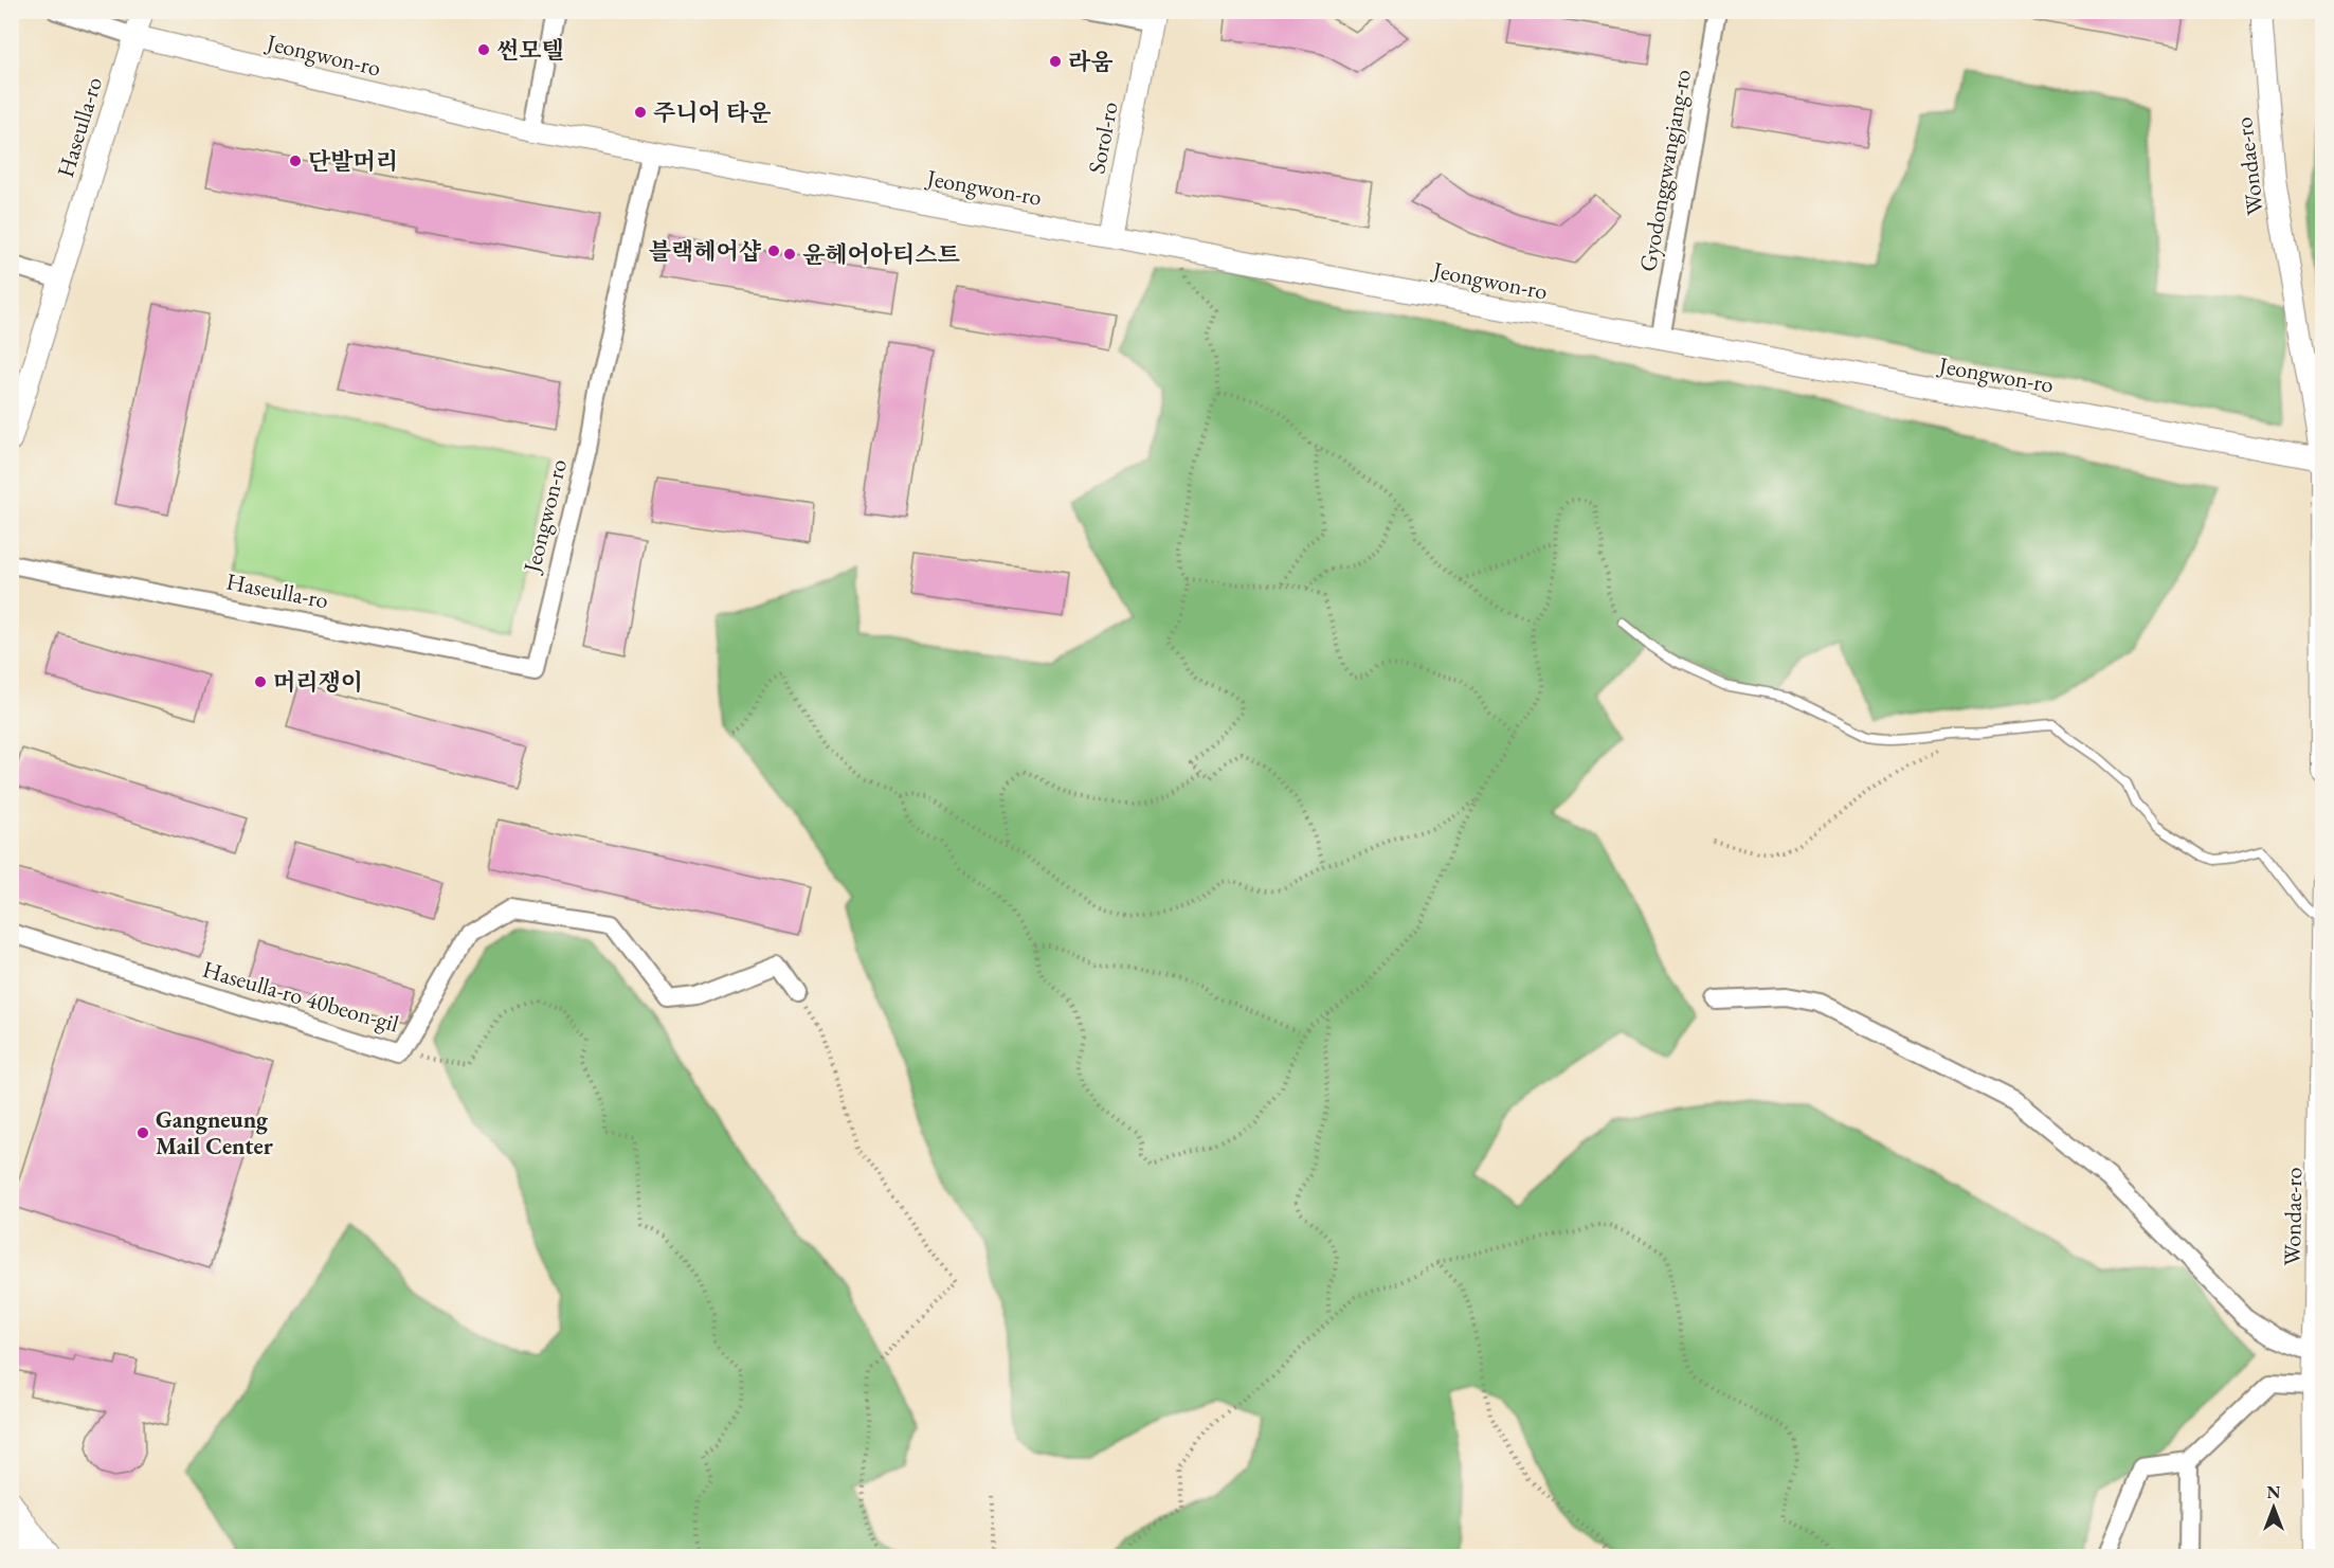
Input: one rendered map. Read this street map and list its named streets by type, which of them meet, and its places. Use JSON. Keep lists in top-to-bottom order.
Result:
{
  "streets": {
    "street": [
      "Jeongwon-ro",
      "Haseulla-ro",
      "Sorol-ro",
      "Wondae-ro",
      "Gyodonggwangjang-ro",
      "Haseulla-ro 40beon-gil"
    ]
  },
  "crossings": [
    ["Jeongwon-ro", "Haseulla-ro"],
    ["Jeongwon-ro", "Sorol-ro"],
    ["Jeongwon-ro", "Wondae-ro"],
    ["Jeongwon-ro", "Gyodonggwangjang-ro"]
  ],
  "places": [
    "썬모텔",
    "라움",
    "주니어 타운",
    "단발머리",
    "블랙헤어샵",
    "윤헤어아티스트",
    "머리쟁이",
    "Gangneung Mail Center"
  ],
  "north": "top"
}
